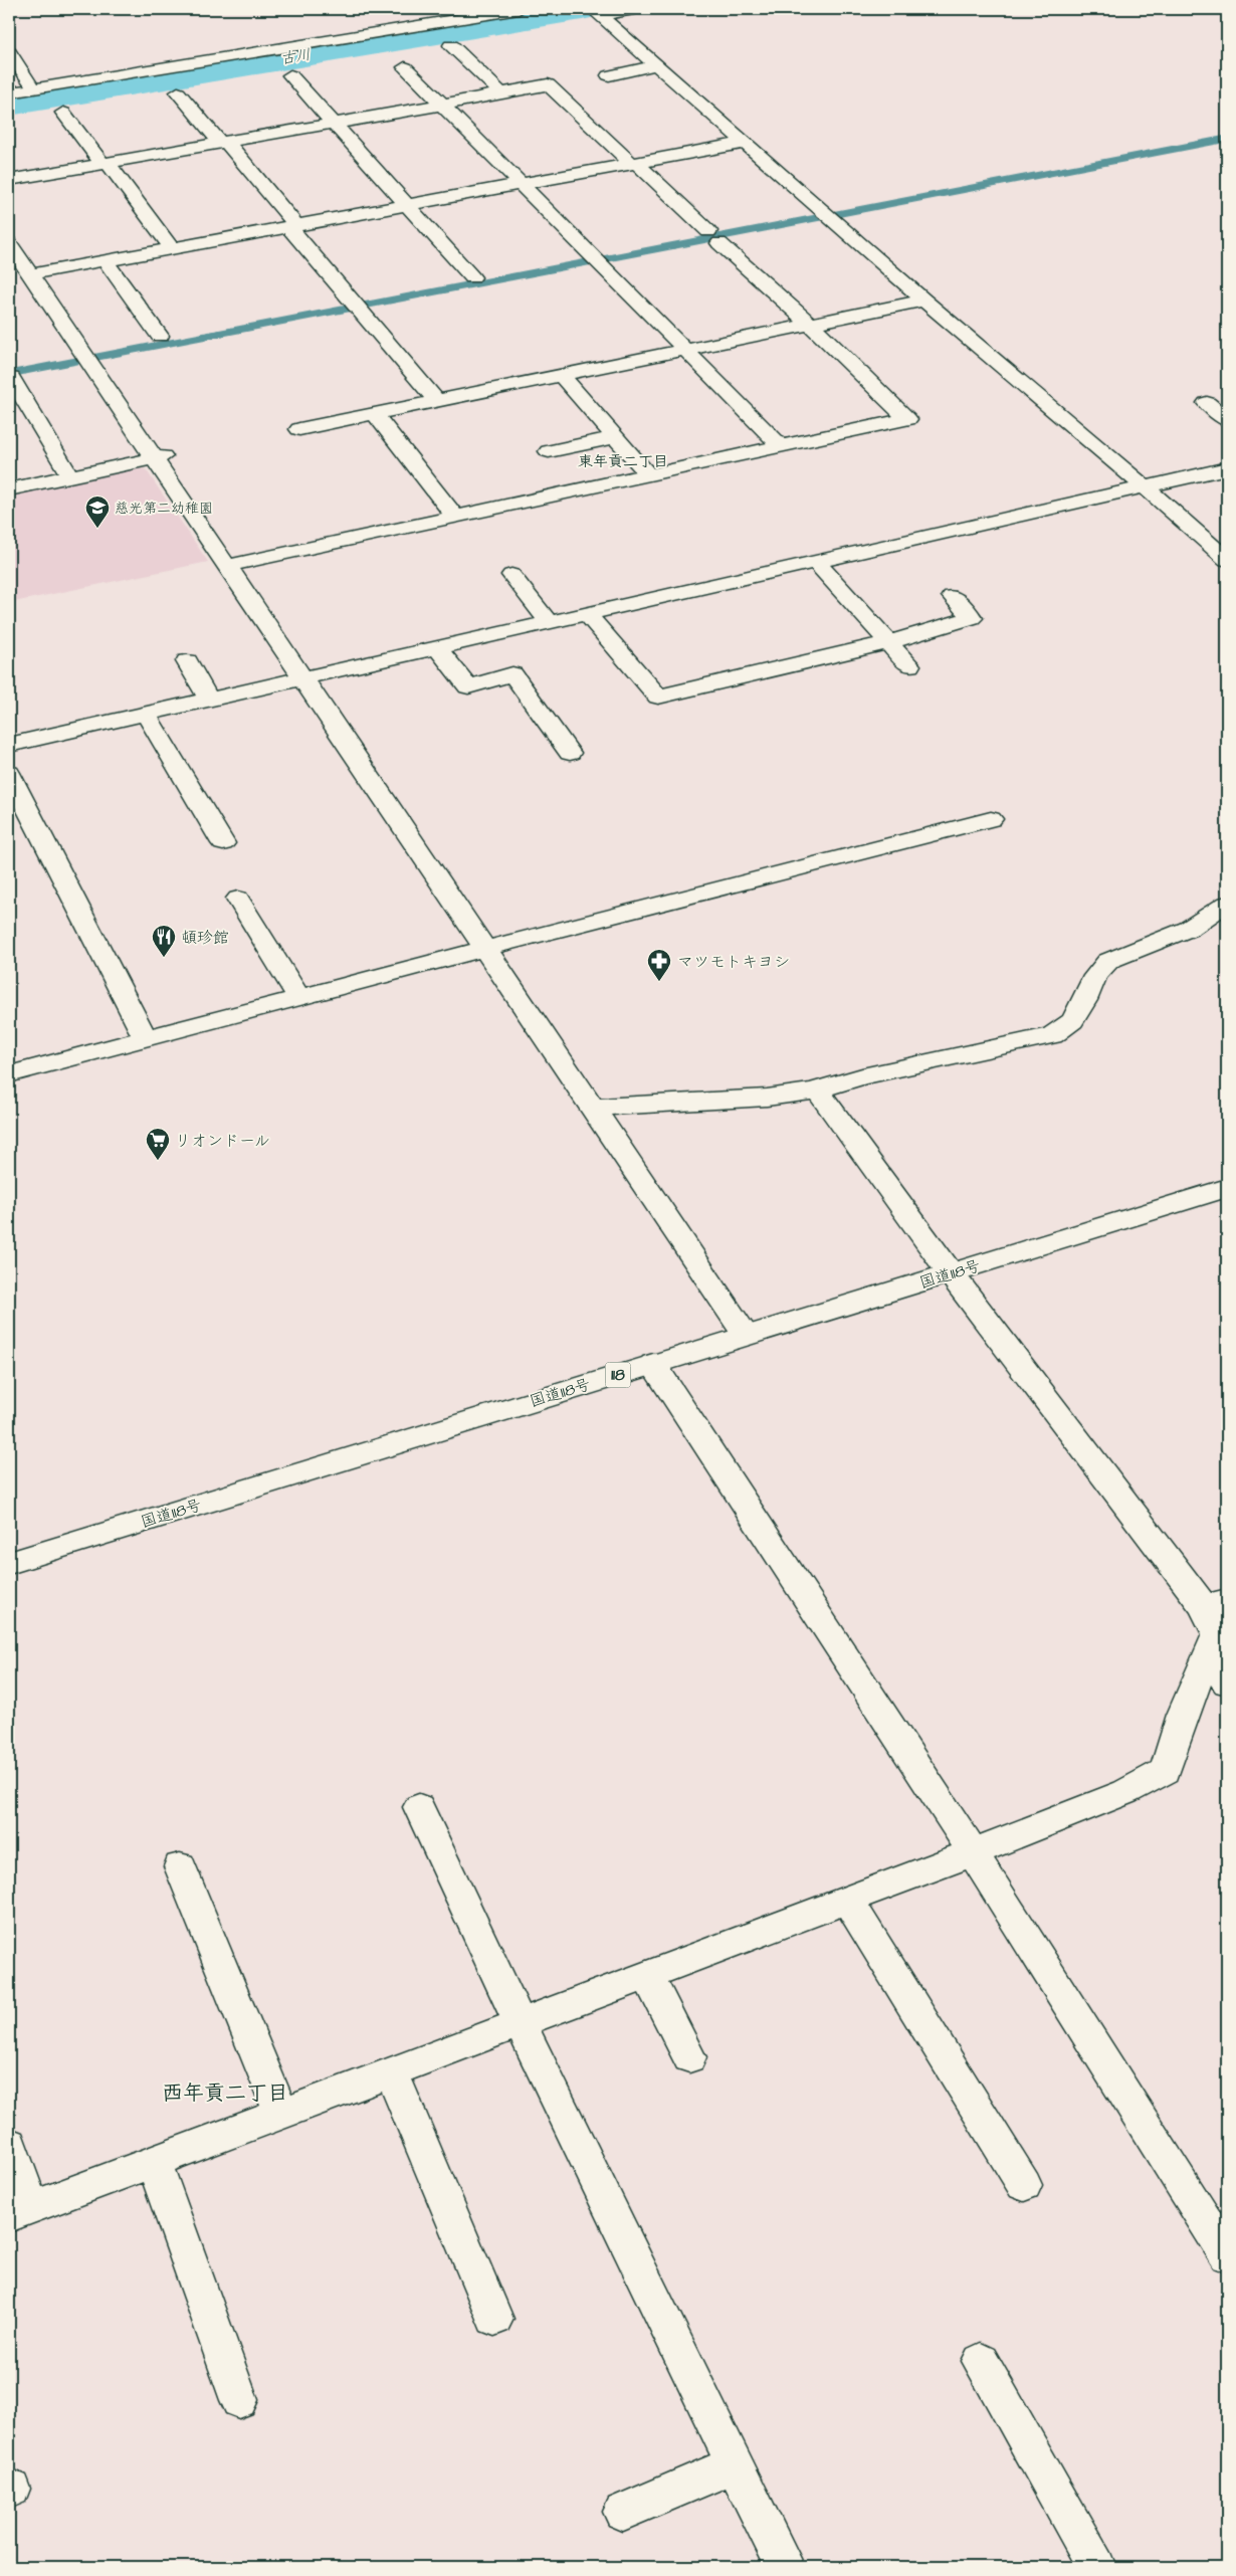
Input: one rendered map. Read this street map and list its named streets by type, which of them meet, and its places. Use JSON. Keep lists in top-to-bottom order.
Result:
{
  "streets": {
    "main road": ["国道118号", "118"]
  },
  "districts": ["東年貢二丁目", "西年貢二丁目"],
  "water": ["古川"],
  "places": {
    "school or university": ["慈光第二幼稚園"],
    "restaurant": ["頓珍館"],
    "pharmacy": ["マツモトキヨシ"],
    "supermarket": ["リオンドール"]
  }
}
